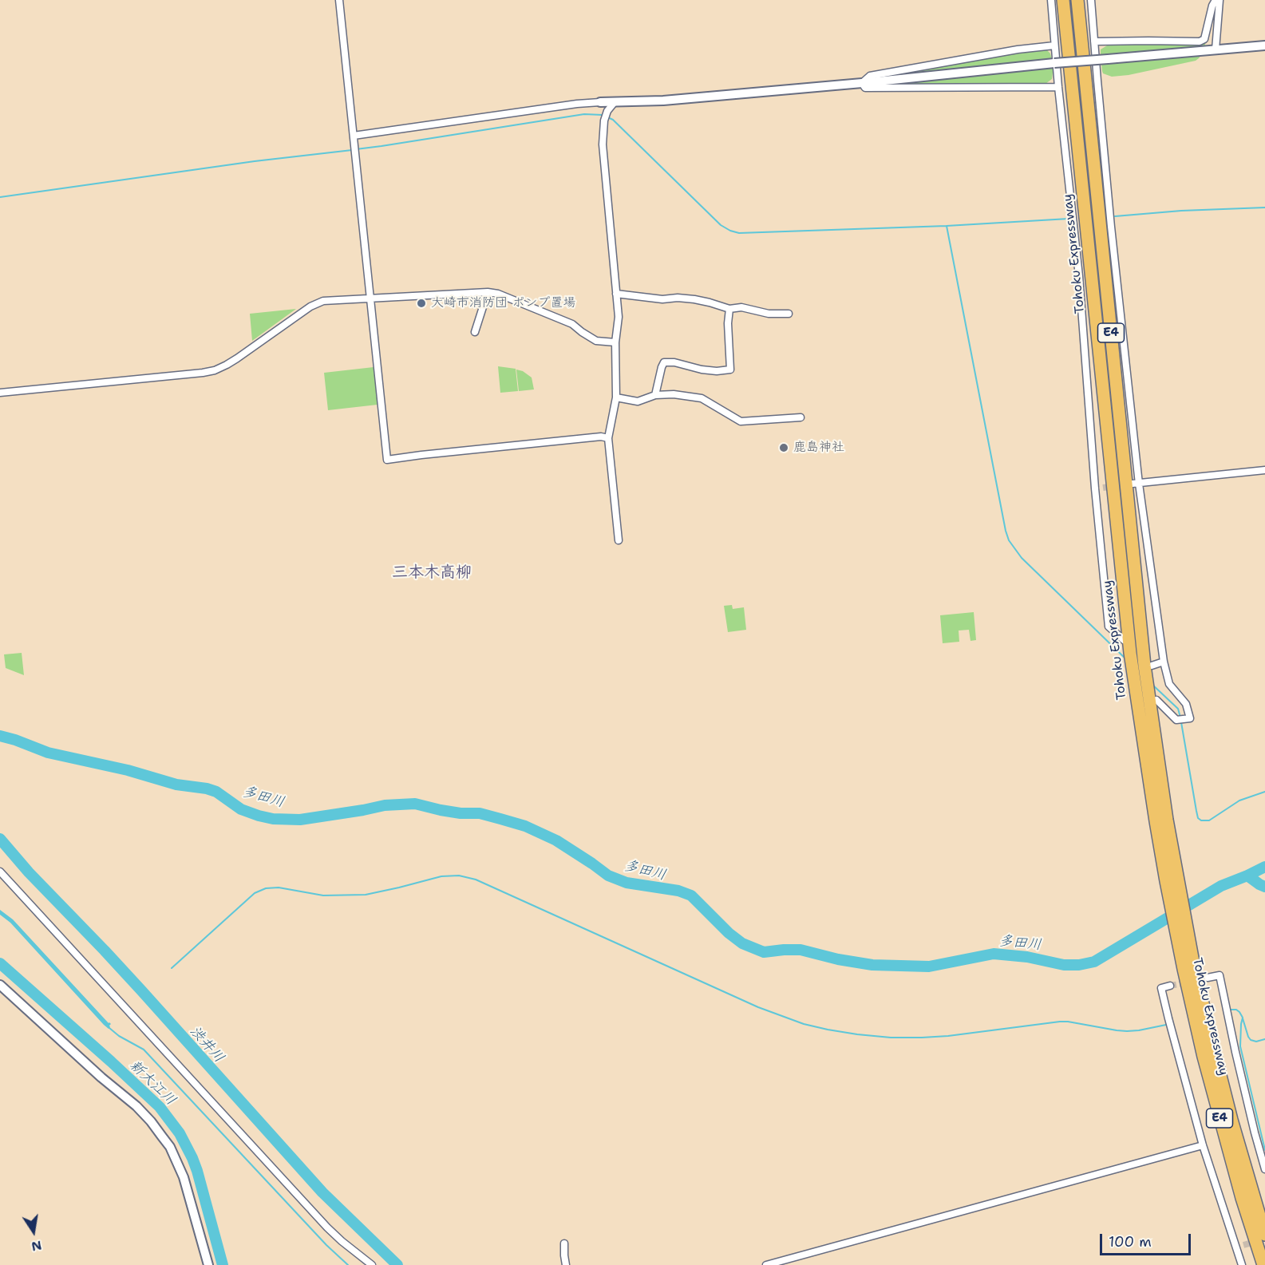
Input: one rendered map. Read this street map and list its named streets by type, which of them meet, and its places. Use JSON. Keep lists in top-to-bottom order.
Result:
{
  "streets": {
    "highway": ["Tohoku Expressway", "E4"]
  },
  "districts": ["三本木高柳"],
  "water": ["多田川", "渋井川", "新大江川"],
  "places": ["大崎市消防団 ポンプ置場", "鹿島神社"],
  "scale_bar": "100 m",
  "north": "bottom"
}
